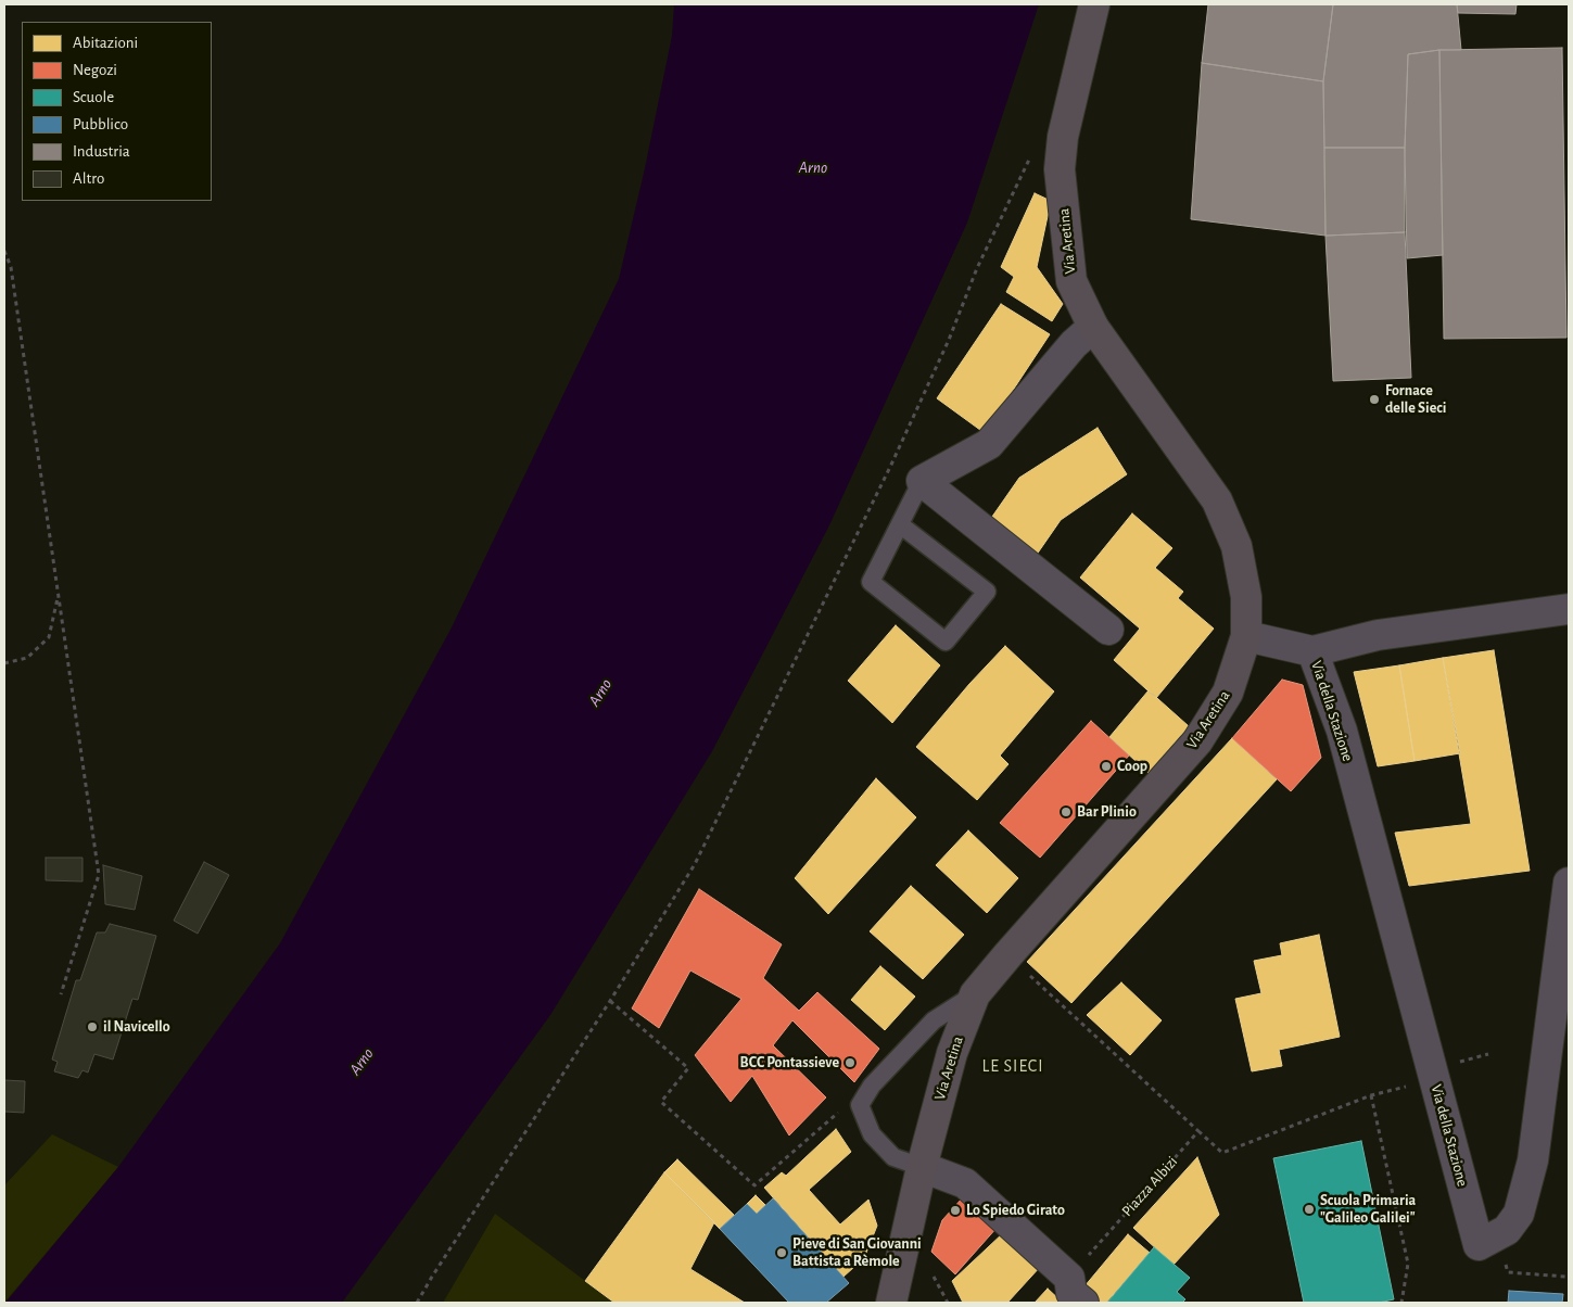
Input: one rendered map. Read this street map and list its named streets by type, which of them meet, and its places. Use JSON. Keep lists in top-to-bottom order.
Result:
{
  "streets": {
    "main road": ["Via Aretina"],
    "street": ["Via della Stazione"],
    "path": ["Piazza Albizi"]
  },
  "crossings": [
    ["Via Aretina", "Via della Stazione"]
  ],
  "districts": ["LE SIECI"],
  "water": ["Arno"],
  "places": [
    "Fornace delle Sieci",
    "Coop",
    "Bar Plinio",
    "il Navicello",
    "BCC Pontassieve",
    "Scuola Primaria \"Galileo Galilei\"",
    "Lo Spiedo Girato",
    "Pieve di San Giovanni Battista a Rèmole"
  ],
  "legend": [
    "Abitazioni",
    "Negozi",
    "Scuole",
    "Pubblico",
    "Industria",
    "Altro"
  ]
}
